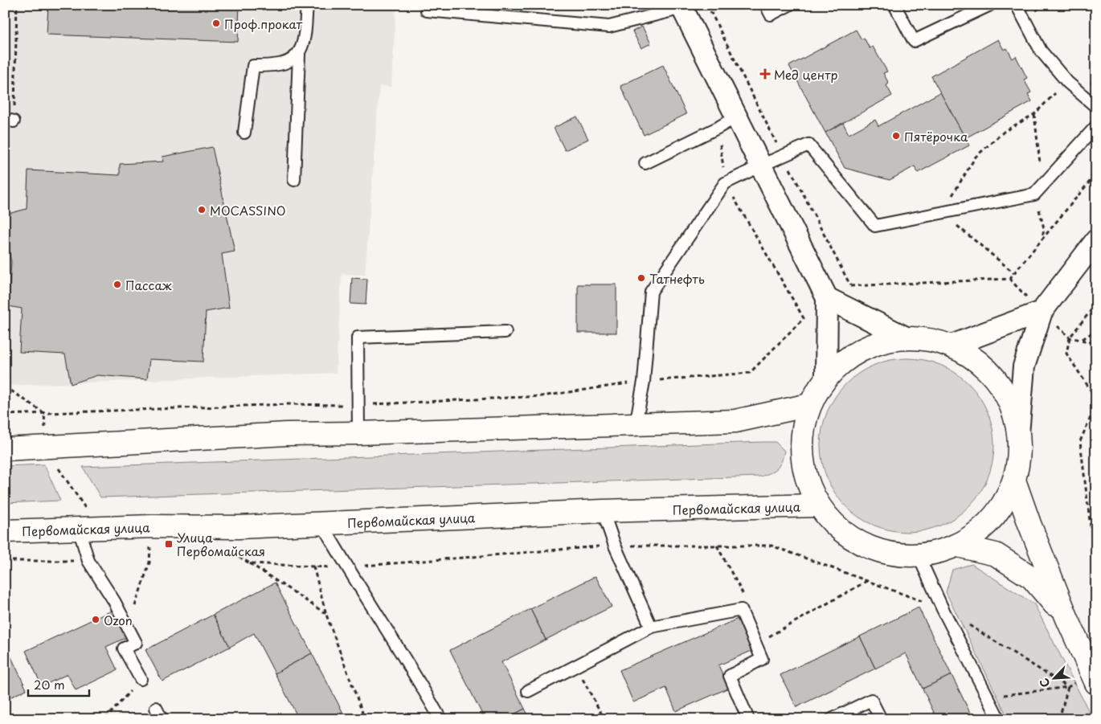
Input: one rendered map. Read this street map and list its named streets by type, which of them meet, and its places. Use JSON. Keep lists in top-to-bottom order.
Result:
{
  "streets": {
    "main road": ["Первомайская улица"]
  },
  "places": {
    "other": [
      "Проф.прокат",
      "Пятёрочка",
      "MOCASSINO",
      "Татнефть",
      "Пассаж",
      "Ozon"
    ],
    "health": ["Мед центр"],
    "transit": ["Улица Первомайская"]
  },
  "scale_bar": "20 m",
  "north": "bottom left"
}
